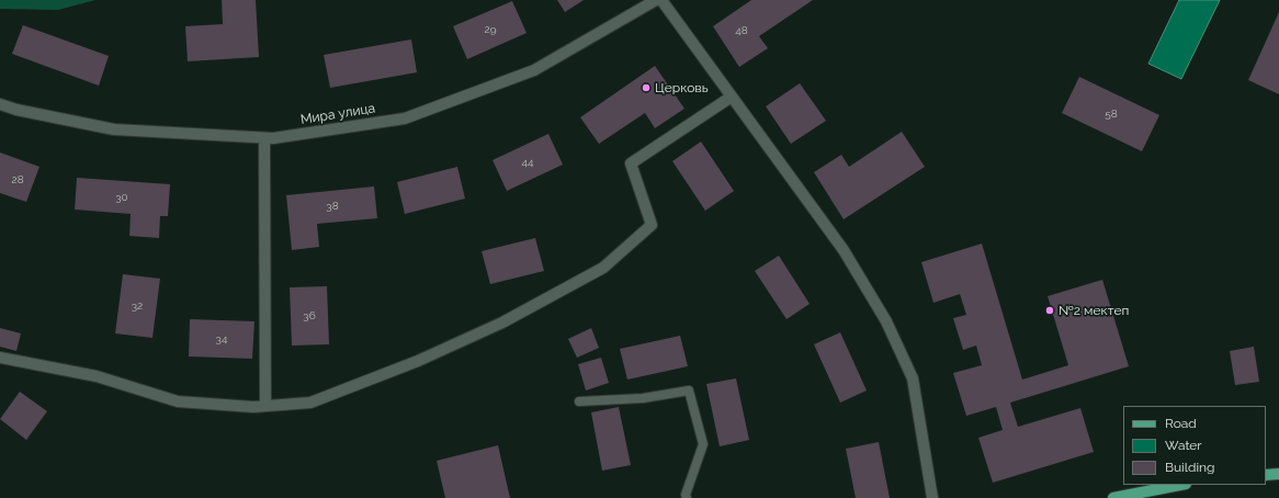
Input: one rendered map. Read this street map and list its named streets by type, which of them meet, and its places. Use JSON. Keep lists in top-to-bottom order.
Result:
{
  "streets": {
    "street": ["Мира улица"]
  },
  "places": ["Церковь", "№2 мектеп"],
  "house_numbers": [
    "29",
    "48",
    "58",
    "44",
    "28",
    "30",
    "38",
    "32",
    "36",
    "34"
  ],
  "legend": ["Road", "Water", "Building"]
}
